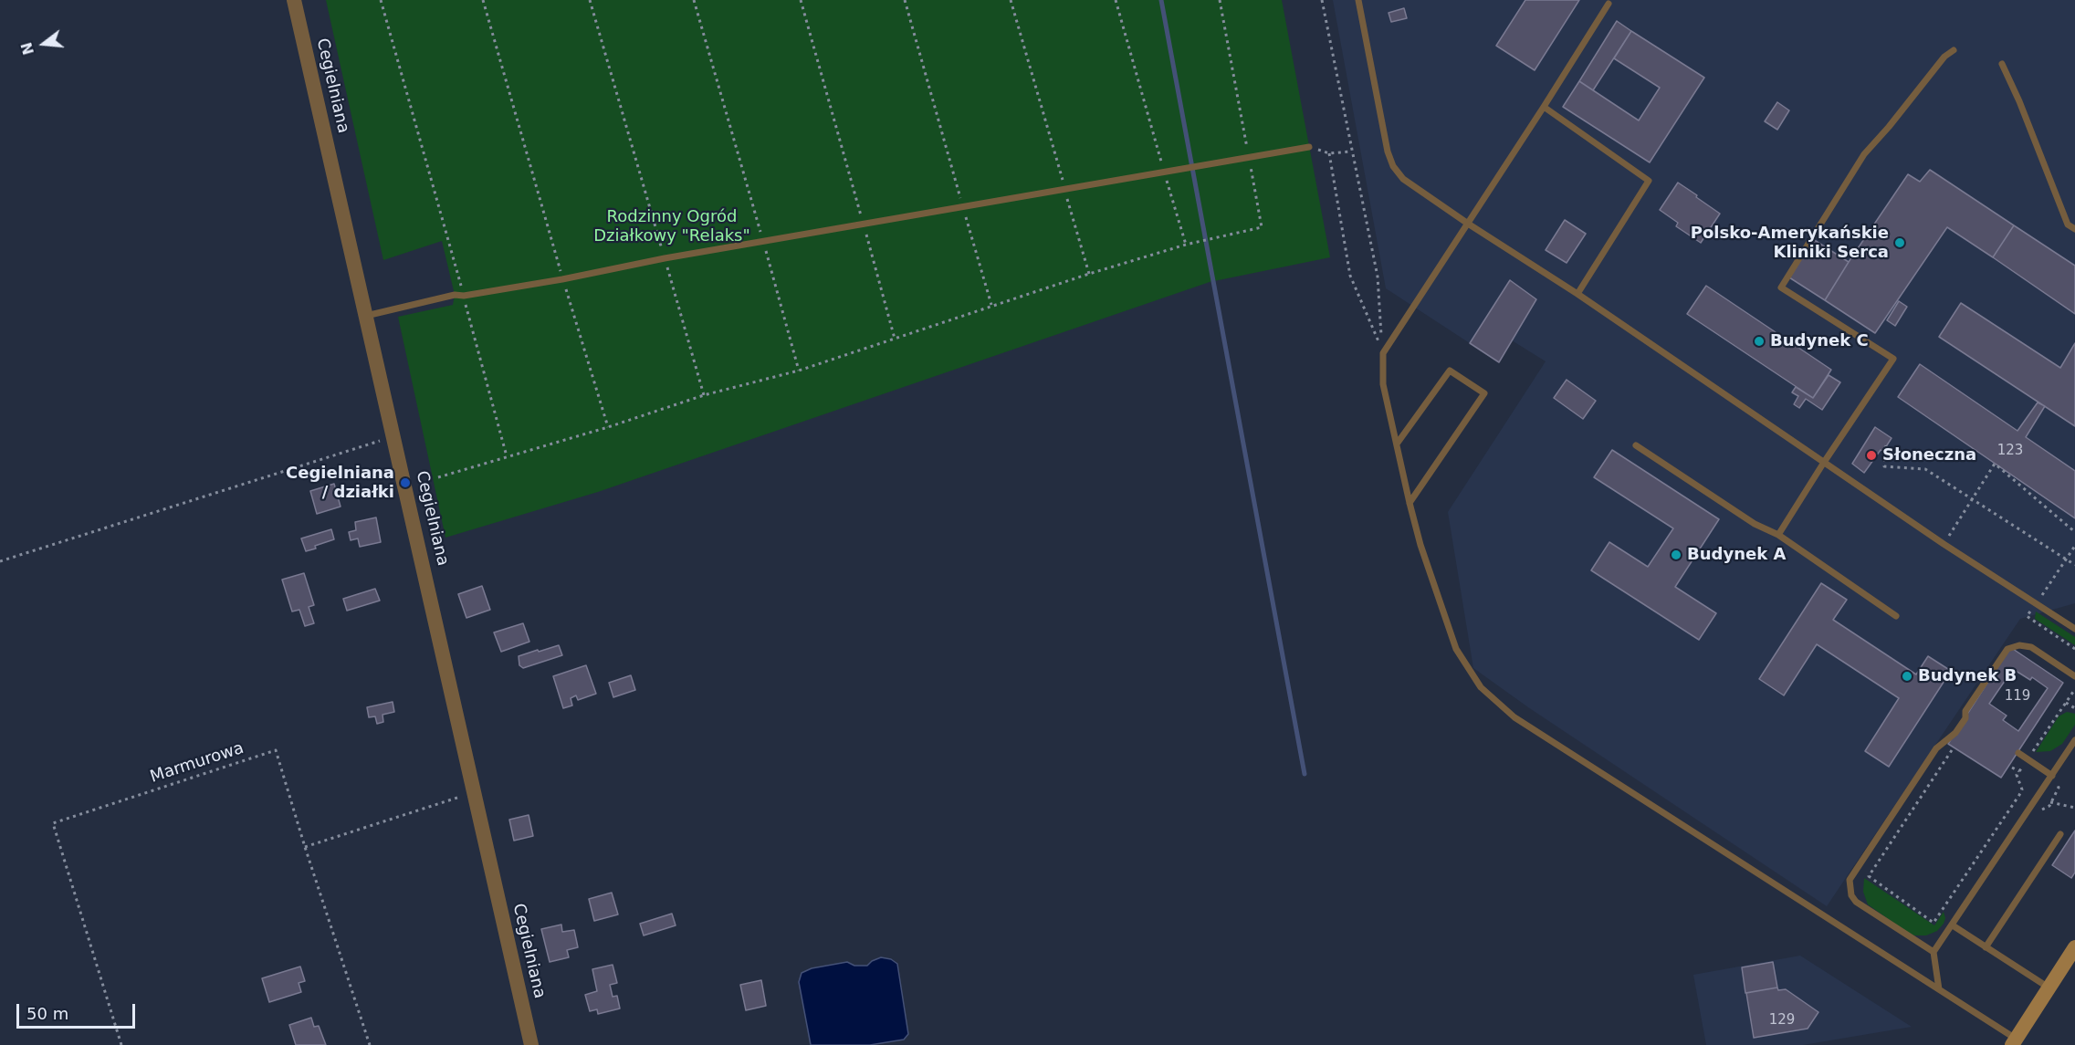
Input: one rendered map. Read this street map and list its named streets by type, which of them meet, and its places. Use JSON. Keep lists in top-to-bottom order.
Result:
{
  "streets": {
    "street": ["Cegielniana"],
    "path": ["Marmurowa"]
  },
  "parks": ["Rodzinny Ogród Działkowy \"Relaks\""],
  "places": [
    "Polsko-Amerykańskie Kliniki Serca",
    "Budynek C",
    "Słoneczna",
    "Cegielniana / działki",
    "Budynek A",
    "Budynek B"
  ],
  "house_numbers": ["123", "119", "129"],
  "scale_bar": "50 m",
  "north": "left"
}
